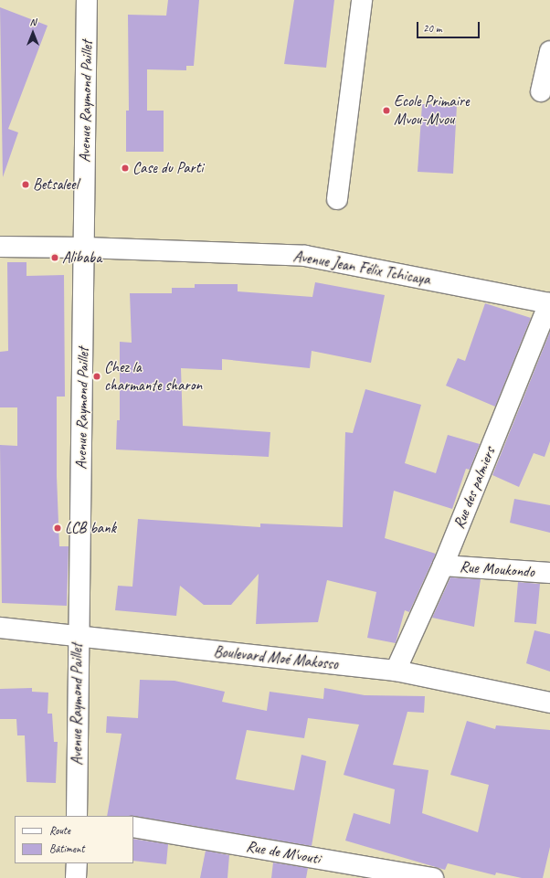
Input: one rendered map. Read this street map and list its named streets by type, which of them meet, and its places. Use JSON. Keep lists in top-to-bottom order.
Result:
{
  "streets": {
    "street": [
      "Avenue Raymond Paillet",
      "Avenue Jean Félix Tchicaya",
      "Rue des palmiers",
      "Rue Moukondo",
      "Boulevard Moé Makosso",
      "Rue de M'vouti"
    ]
  },
  "crossings": [
    ["Avenue Raymond Paillet", "Avenue Jean Félix Tchicaya"],
    ["Avenue Raymond Paillet", "Boulevard Moé Makosso"],
    ["Avenue Jean Félix Tchicaya", "Rue des palmiers"],
    ["Rue des palmiers", "Rue Moukondo"],
    ["Rue des palmiers", "Boulevard Moé Makosso"]
  ],
  "places": [
    "Ecole Primaire Mvou-Mvou",
    "Case du Parti",
    "Betsaleel",
    "Alibaba",
    "Chez la charmante sharon",
    "LCB bank"
  ],
  "legend": ["Route", "Bâtiment"],
  "scale_bar": "20 m",
  "north": "top"
}
